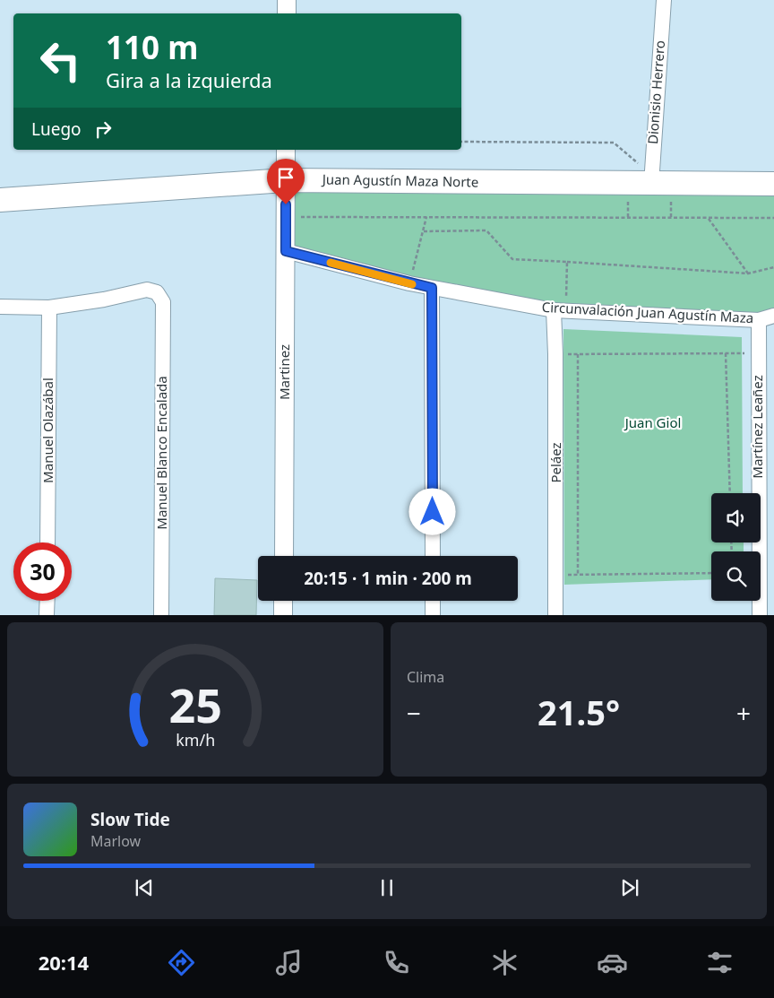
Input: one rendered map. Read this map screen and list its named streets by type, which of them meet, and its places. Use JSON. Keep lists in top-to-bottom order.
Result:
{
  "streets": {
    "main road": ["Juan Agustín Maza Norte"],
    "street": [
      "Dionisio Herrero",
      "Circunvalación Juan Agustín Maza",
      "Martinez",
      "Martínez Leañez",
      "Manuel Olazábal",
      "Manuel Blanco Encalada",
      "Peláez"
    ]
  },
  "crossings": [
    ["Dionisio Herrero", "Juan Agustín Maza Norte"],
    ["Juan Agustín Maza Norte", "Martinez"],
    ["Circunvalación Juan Agustín Maza", "Martinez"],
    ["Circunvalación Juan Agustín Maza", "Martínez Leañez"],
    ["Circunvalación Juan Agustín Maza", "Peláez"],
    ["Manuel Olazábal", "Manuel Blanco Encalada"]
  ],
  "parks": ["Juan Giol"],
  "page": {
    "turn": ["110 m", "Gira a la izquierda"],
    "then": "Luego",
    "limit": "30",
    "trip": "20:15 · 1 min · 200 m",
    "tile": "Clima",
    "heat": ["−", "21.5°", "+"],
    "song": ["Slow Tide", "Marlow"],
    "tabs": "20:14",
    "gauge": ["25", "km/h"]
  }
}
